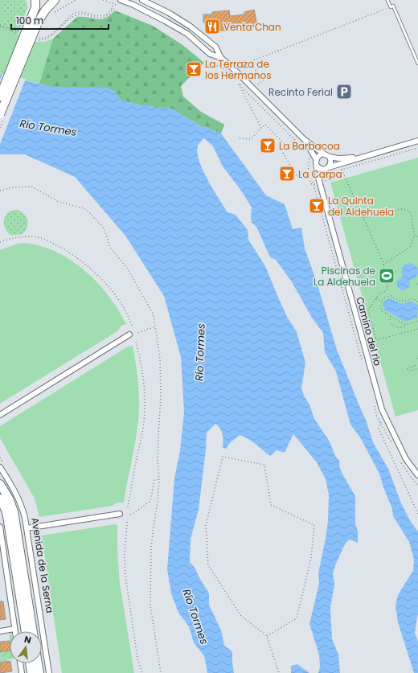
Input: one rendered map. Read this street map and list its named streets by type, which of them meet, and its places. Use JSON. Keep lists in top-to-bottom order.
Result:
{
  "streets": {
    "main road": ["Avenida de la Serna"],
    "street": ["Camino del río"]
  },
  "water": ["Río Tormes"],
  "places": {
    "restaurant": ["Venta Chan"],
    "bar": [
      "La Terraza de los Hermanos",
      "La Barbacoa",
      "La Carpa",
      "La Quinta del Aldehuela"
    ],
    "parking": ["Recinto Ferial"],
    "sports": ["Piscinas de La Aldehuela"]
  },
  "scale_bar": "100 m",
  "north": "top"
}
